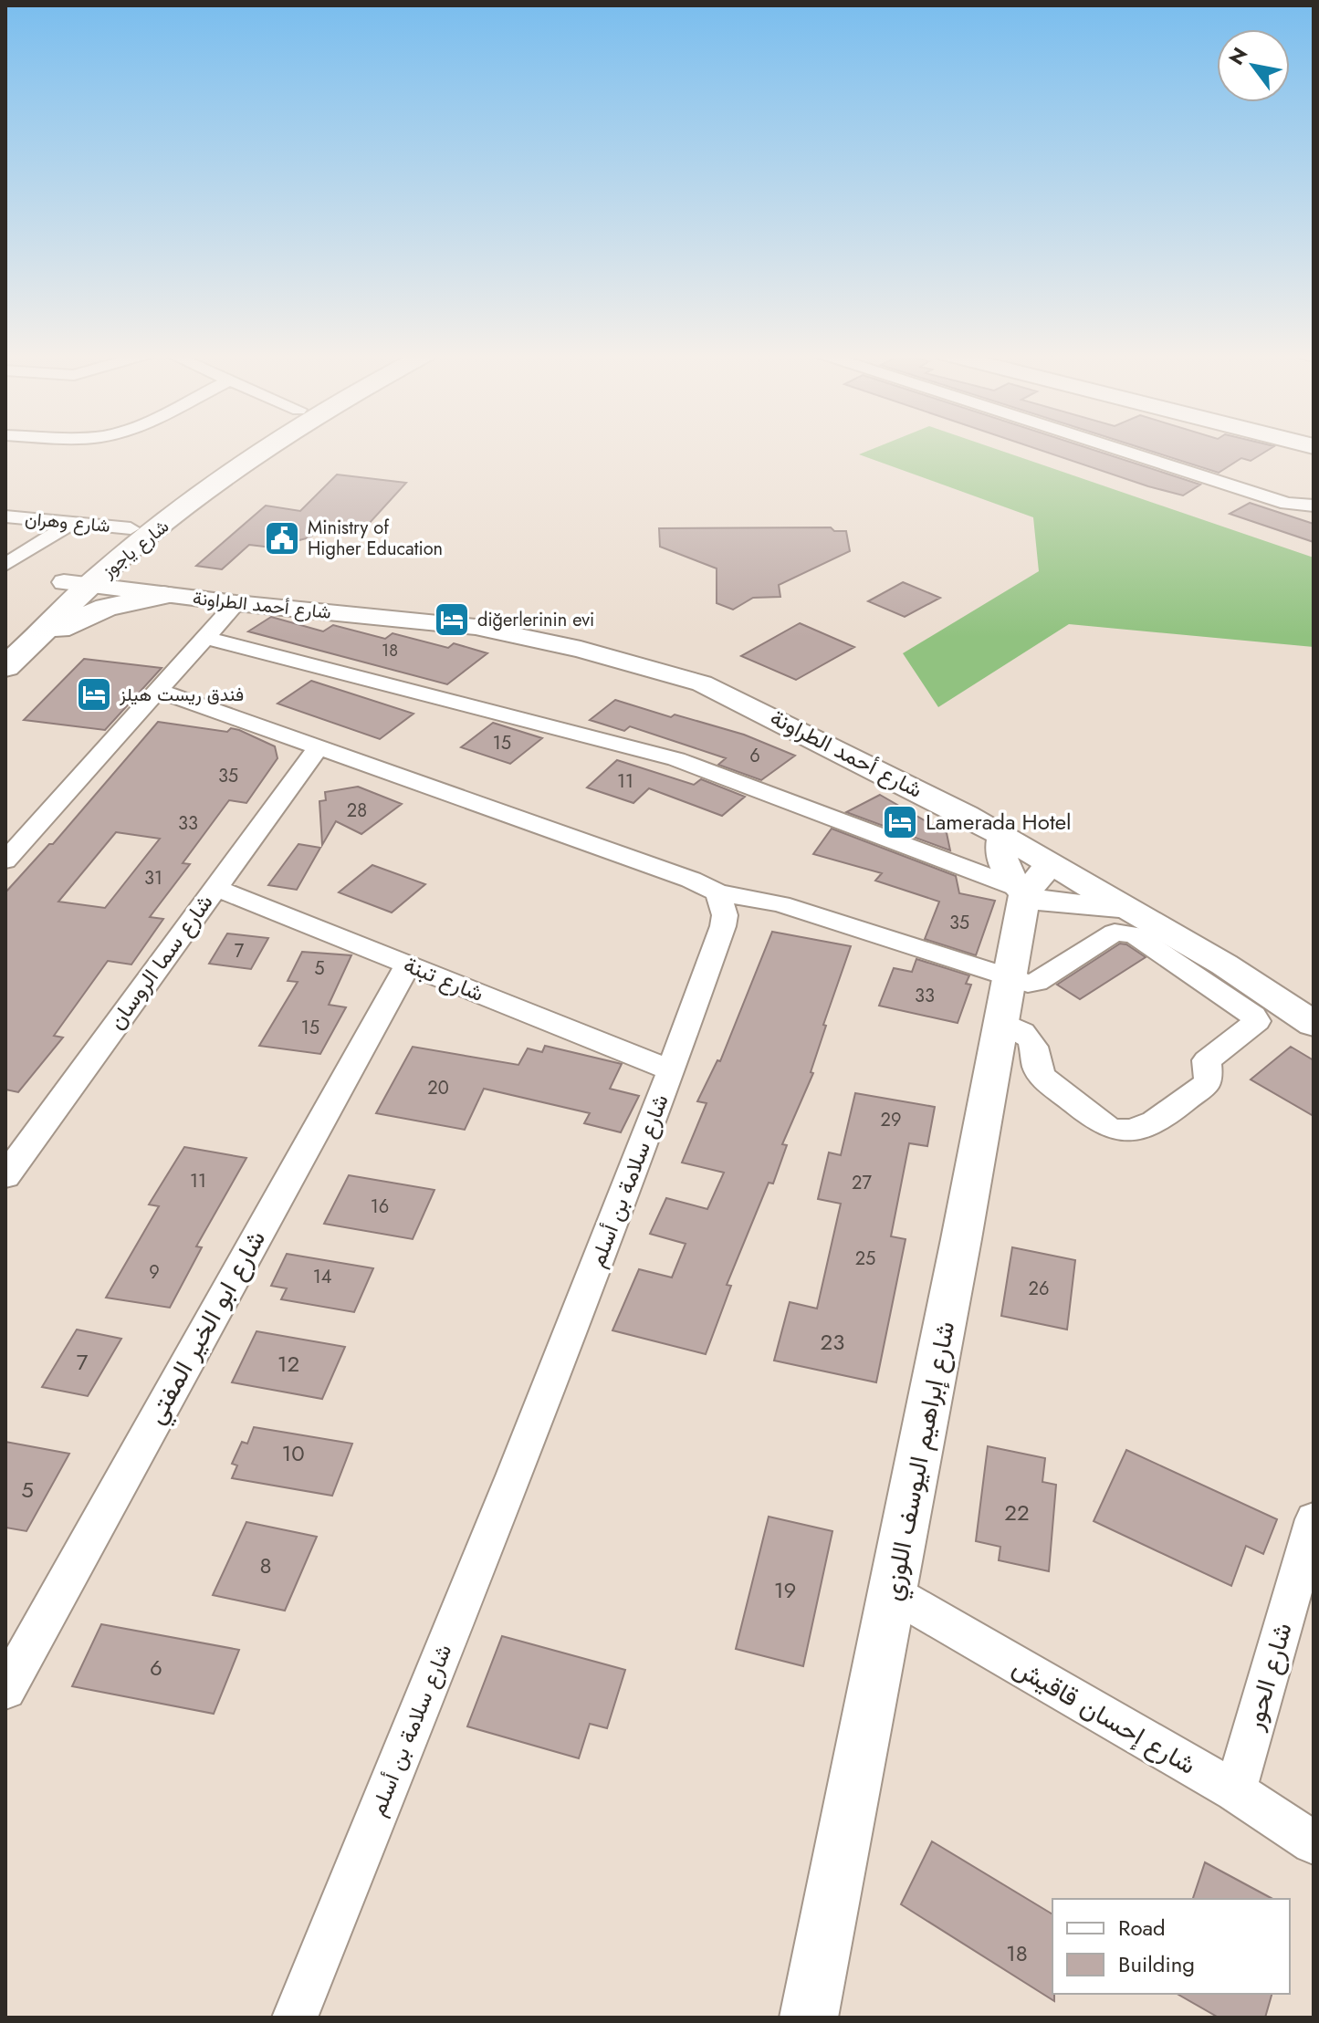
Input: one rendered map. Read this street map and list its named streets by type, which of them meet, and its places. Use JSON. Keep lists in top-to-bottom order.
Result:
{
  "streets": {
    "main road": ["شارع ياجوز"],
    "street": [
      "شارع وهران",
      "شارع أحمد الطراونة",
      "شارع سما الروسان",
      "شارع تبنة",
      "شارع سلامة بن أسلم",
      "شارع ابو الخير المفتي",
      "شارع إبراهيم اليوسف اللوزي",
      "شارع الحور",
      "شارع إحسان قاقيش"
    ]
  },
  "crossings": [
    ["شارع وهران", "شارع ياجوز"],
    ["شارع ياجوز", "شارع أحمد الطراونة"],
    ["شارع سما الروسان", "شارع تبنة"],
    ["شارع تبنة", "شارع سلامة بن أسلم"],
    ["شارع تبنة", "شارع ابو الخير المفتي"],
    ["شارع إبراهيم اليوسف اللوزي", "شارع إحسان قاقيش"],
    ["شارع الحور", "شارع إحسان قاقيش"]
  ],
  "places": {
    "public building": ["Ministry of Higher Education"],
    "hotel": ["diğerlerinin evi", "فندق ريست هيلز", "Lamerada Hotel"]
  },
  "house_numbers": [
    "18",
    "15",
    "6",
    "35",
    "11",
    "28",
    "33",
    "31",
    "35",
    "7",
    "5",
    "33",
    "15",
    "20",
    "29",
    "11",
    "27",
    "16",
    "25",
    "9",
    "14",
    "26",
    "23",
    "7",
    "12",
    "10",
    "5",
    "22",
    "8",
    "19",
    "6",
    "18"
  ],
  "legend": ["Road", "Building"],
  "north": "top left"
}
